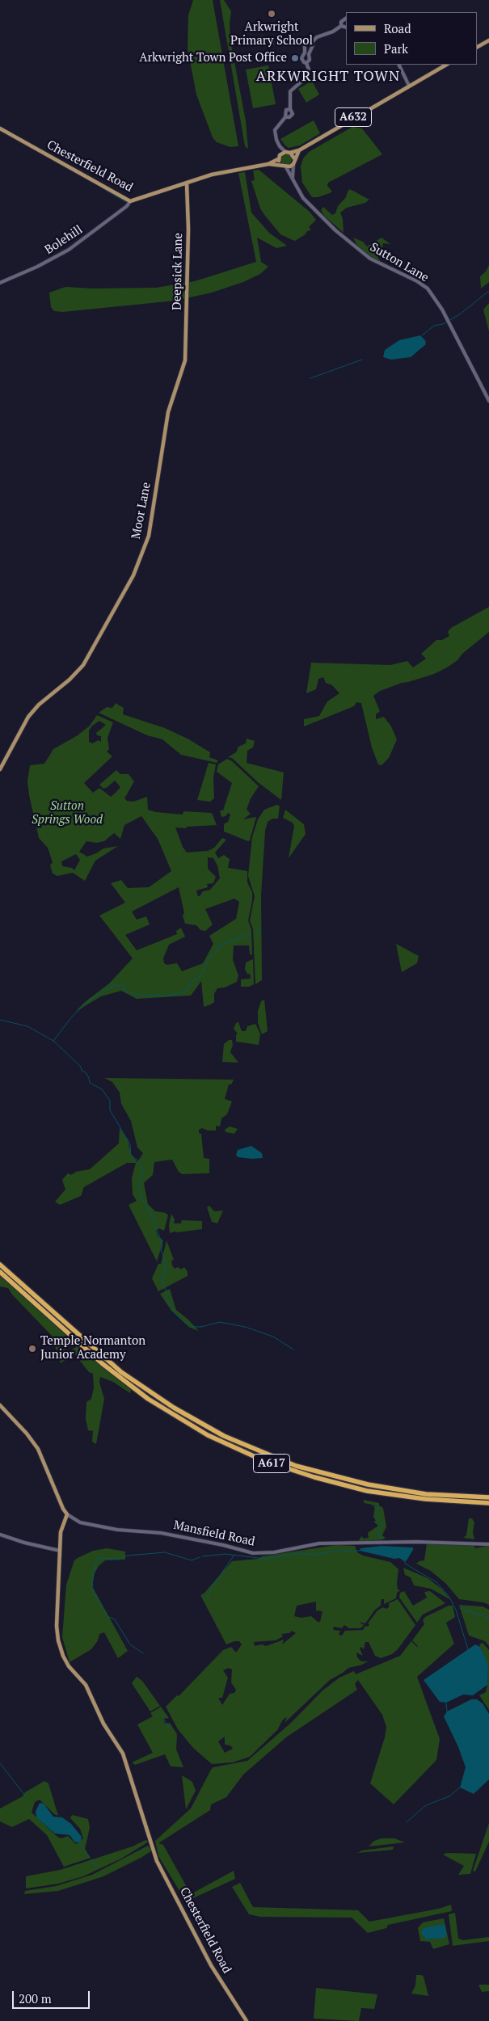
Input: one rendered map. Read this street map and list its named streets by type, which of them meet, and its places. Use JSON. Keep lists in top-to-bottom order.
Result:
{
  "streets": {
    "highway": ["A617"],
    "main road": [
      "A632",
      "Chesterfield Road",
      "Deepsick Lane",
      "Moor Lane"
    ],
    "street": ["Bolehill", "Sutton Lane", "Mansfield Road"]
  },
  "crossings": [
    ["A632", "Chesterfield Road"],
    ["A632", "Sutton Lane"],
    ["Chesterfield Road", "Bolehill"],
    ["Chesterfield Road", "Sutton Lane"],
    ["Chesterfield Road", "Deepsick Lane"],
    ["Deepsick Lane", "Moor Lane"]
  ],
  "districts": ["ARKWRIGHT TOWN"],
  "parks": ["Sutton Springs Wood"],
  "places": ["Arkwright Primary School", "Arkwright Town Post Office", "Temple Normanton Junior Academy"],
  "legend": ["Road", "Park"],
  "scale_bar": "200 m"
}
